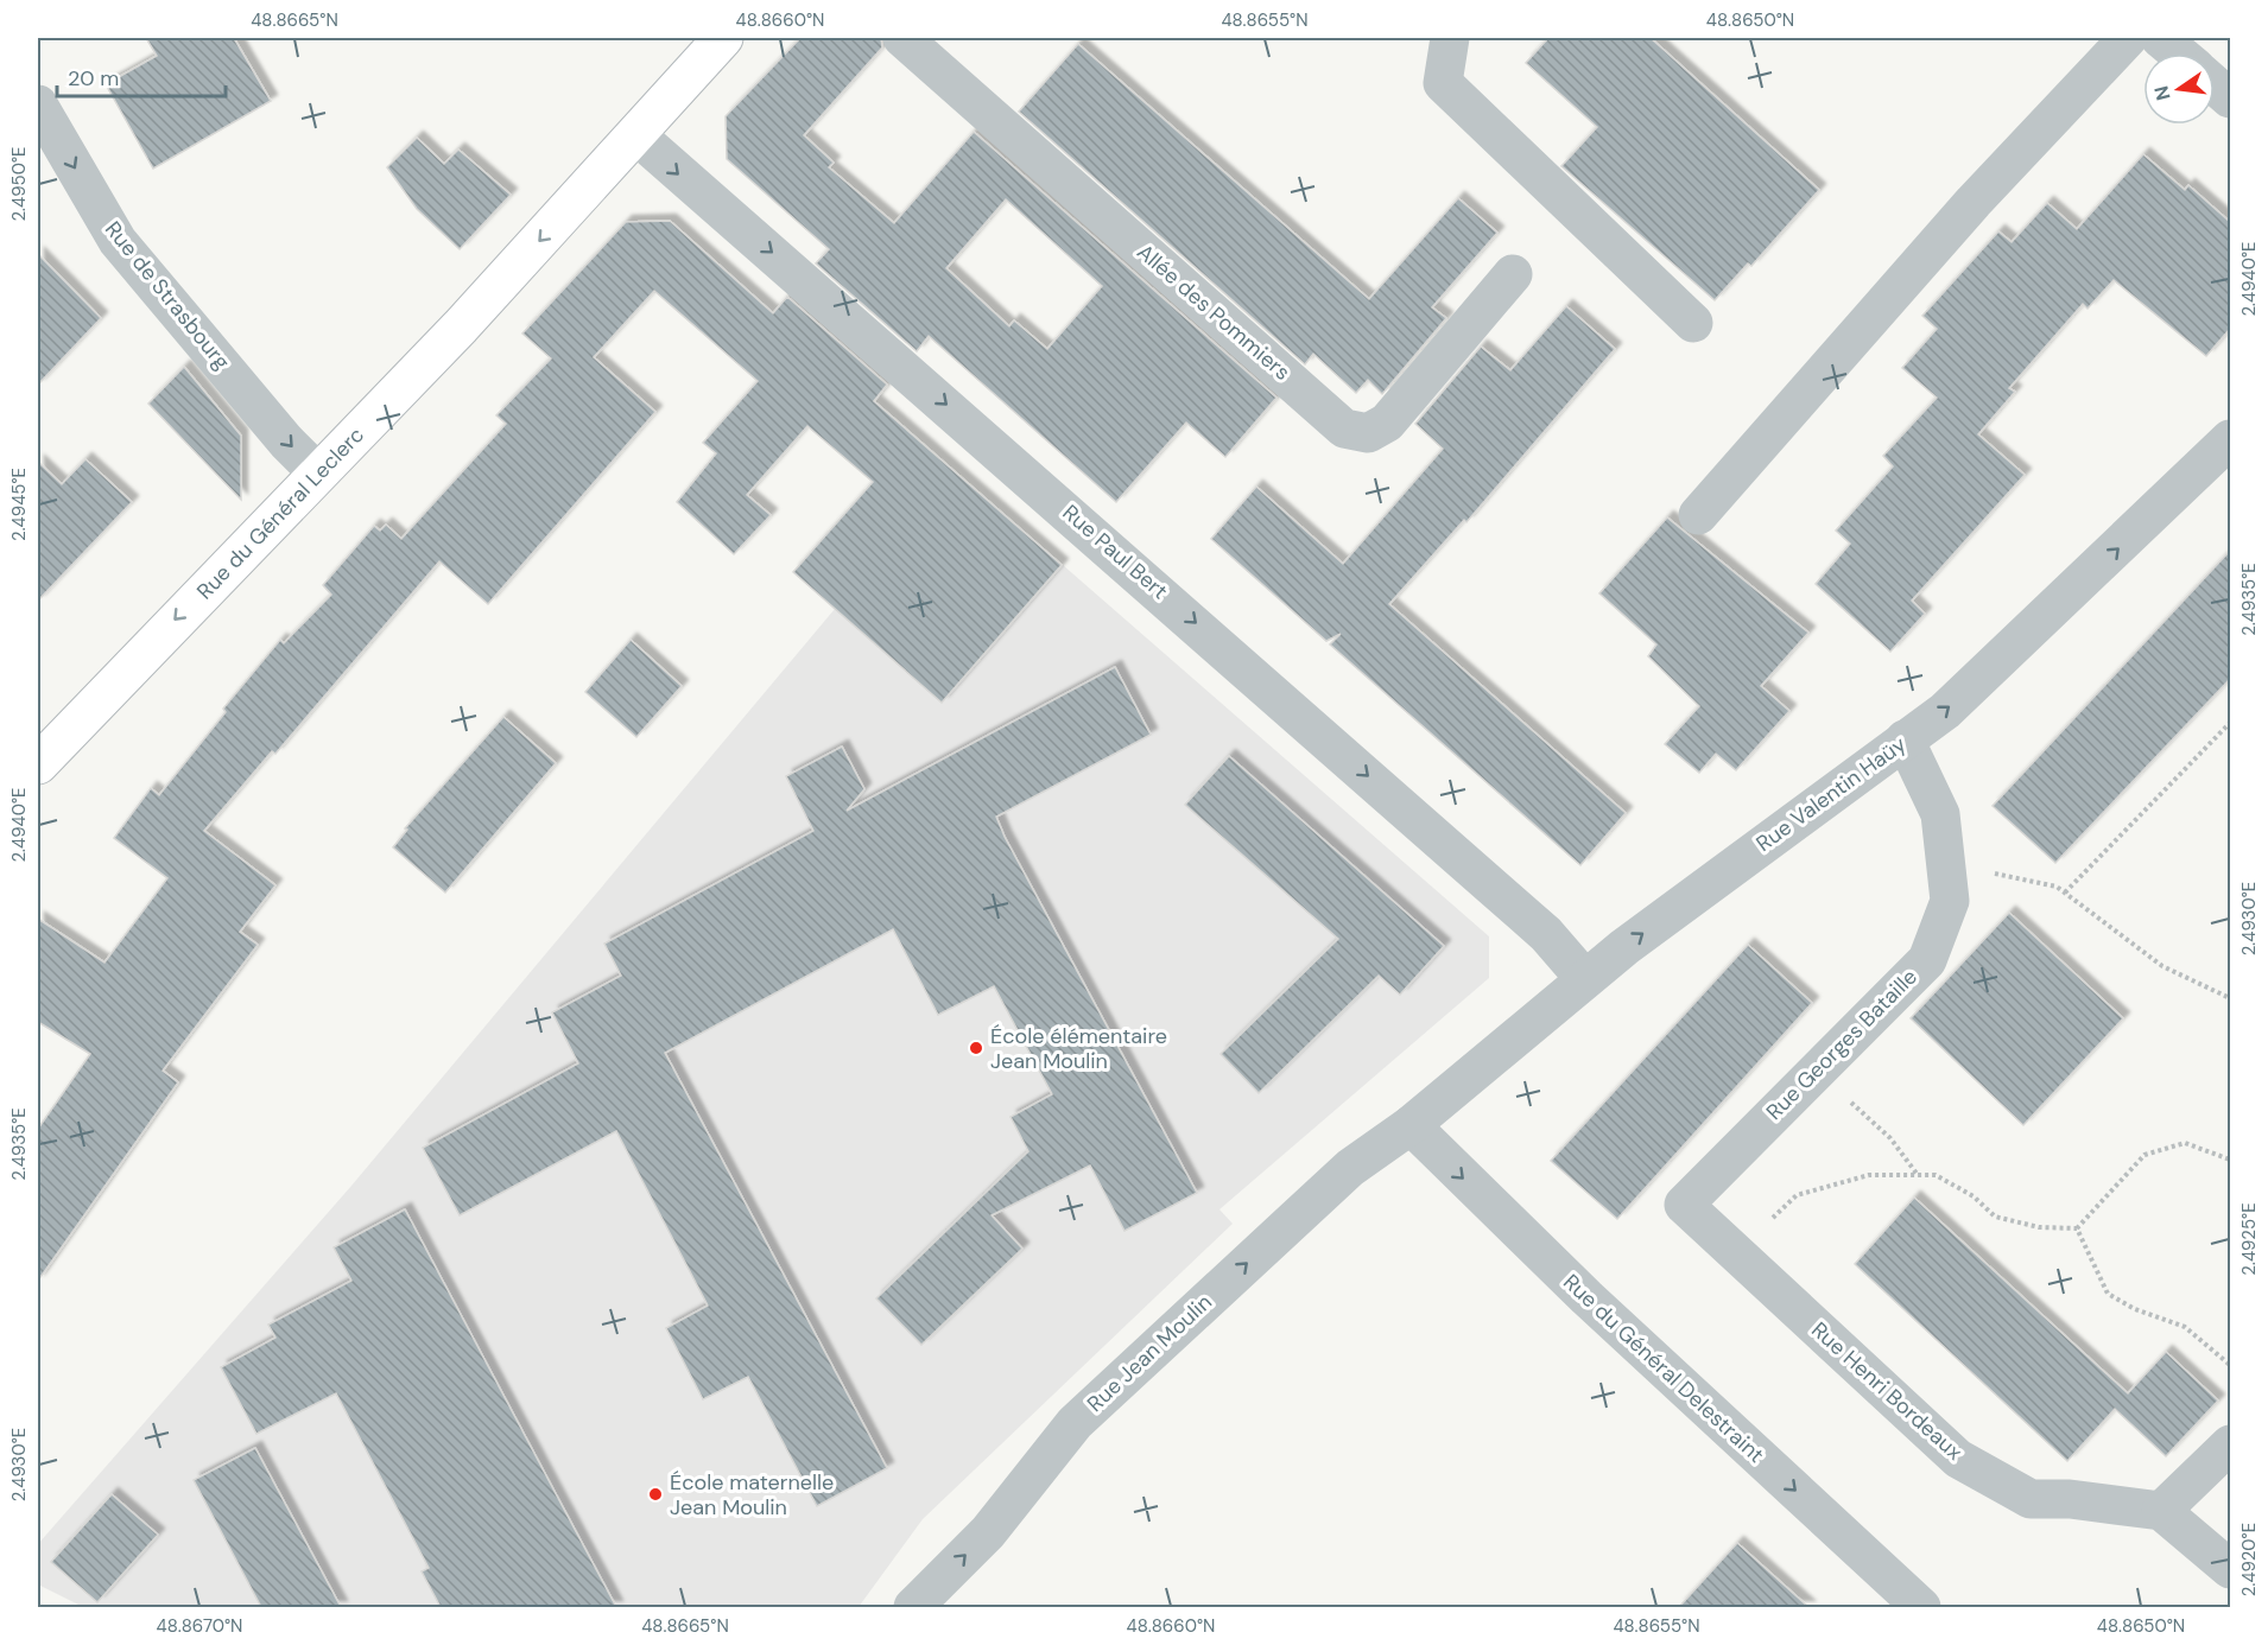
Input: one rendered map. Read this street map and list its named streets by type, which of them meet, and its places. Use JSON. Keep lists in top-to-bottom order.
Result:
{
  "streets": {
    "main road": ["Rue du Général Leclerc"],
    "street": [
      "Rue de Strasbourg",
      "Allée des Pommiers",
      "Rue Paul Bert",
      "Rue Valentin Haüy",
      "Rue Georges Bataille",
      "Rue Jean Moulin",
      "Rue du Général Delestraint",
      "Rue Henri Bordeaux"
    ]
  },
  "crossings": [
    ["Rue de Strasbourg", "Rue du Général Leclerc"],
    ["Rue du Général Leclerc", "Rue Paul Bert"],
    ["Rue Paul Bert", "Rue Valentin Haüy"],
    ["Rue Valentin Haüy", "Rue Georges Bataille"],
    ["Rue Valentin Haüy", "Rue Jean Moulin"],
    ["Rue Valentin Haüy", "Rue du Général Delestraint"],
    ["Rue Georges Bataille", "Rue Henri Bordeaux"],
    ["Rue Jean Moulin", "Rue du Général Delestraint"]
  ],
  "one_way": [
    "Rue de Strasbourg",
    "Rue du Général Leclerc",
    "Rue Paul Bert",
    "Rue Jean Moulin",
    "Rue du Général Delestraint"
  ],
  "places": ["École élémentaire Jean Moulin", "École maternelle Jean Moulin"],
  "scale_bar": "20 m",
  "north": "left",
  "coordinates": [
    "48.8665°N",
    "48.8660°N",
    "48.8655°N",
    "48.8650°N",
    "2.4950°E",
    "2.4940°E",
    "2.4945°E",
    "2.4935°E",
    "2.4930°E",
    "2.4925°E",
    "2.4920°E",
    "48.8670°N"
  ]
}
